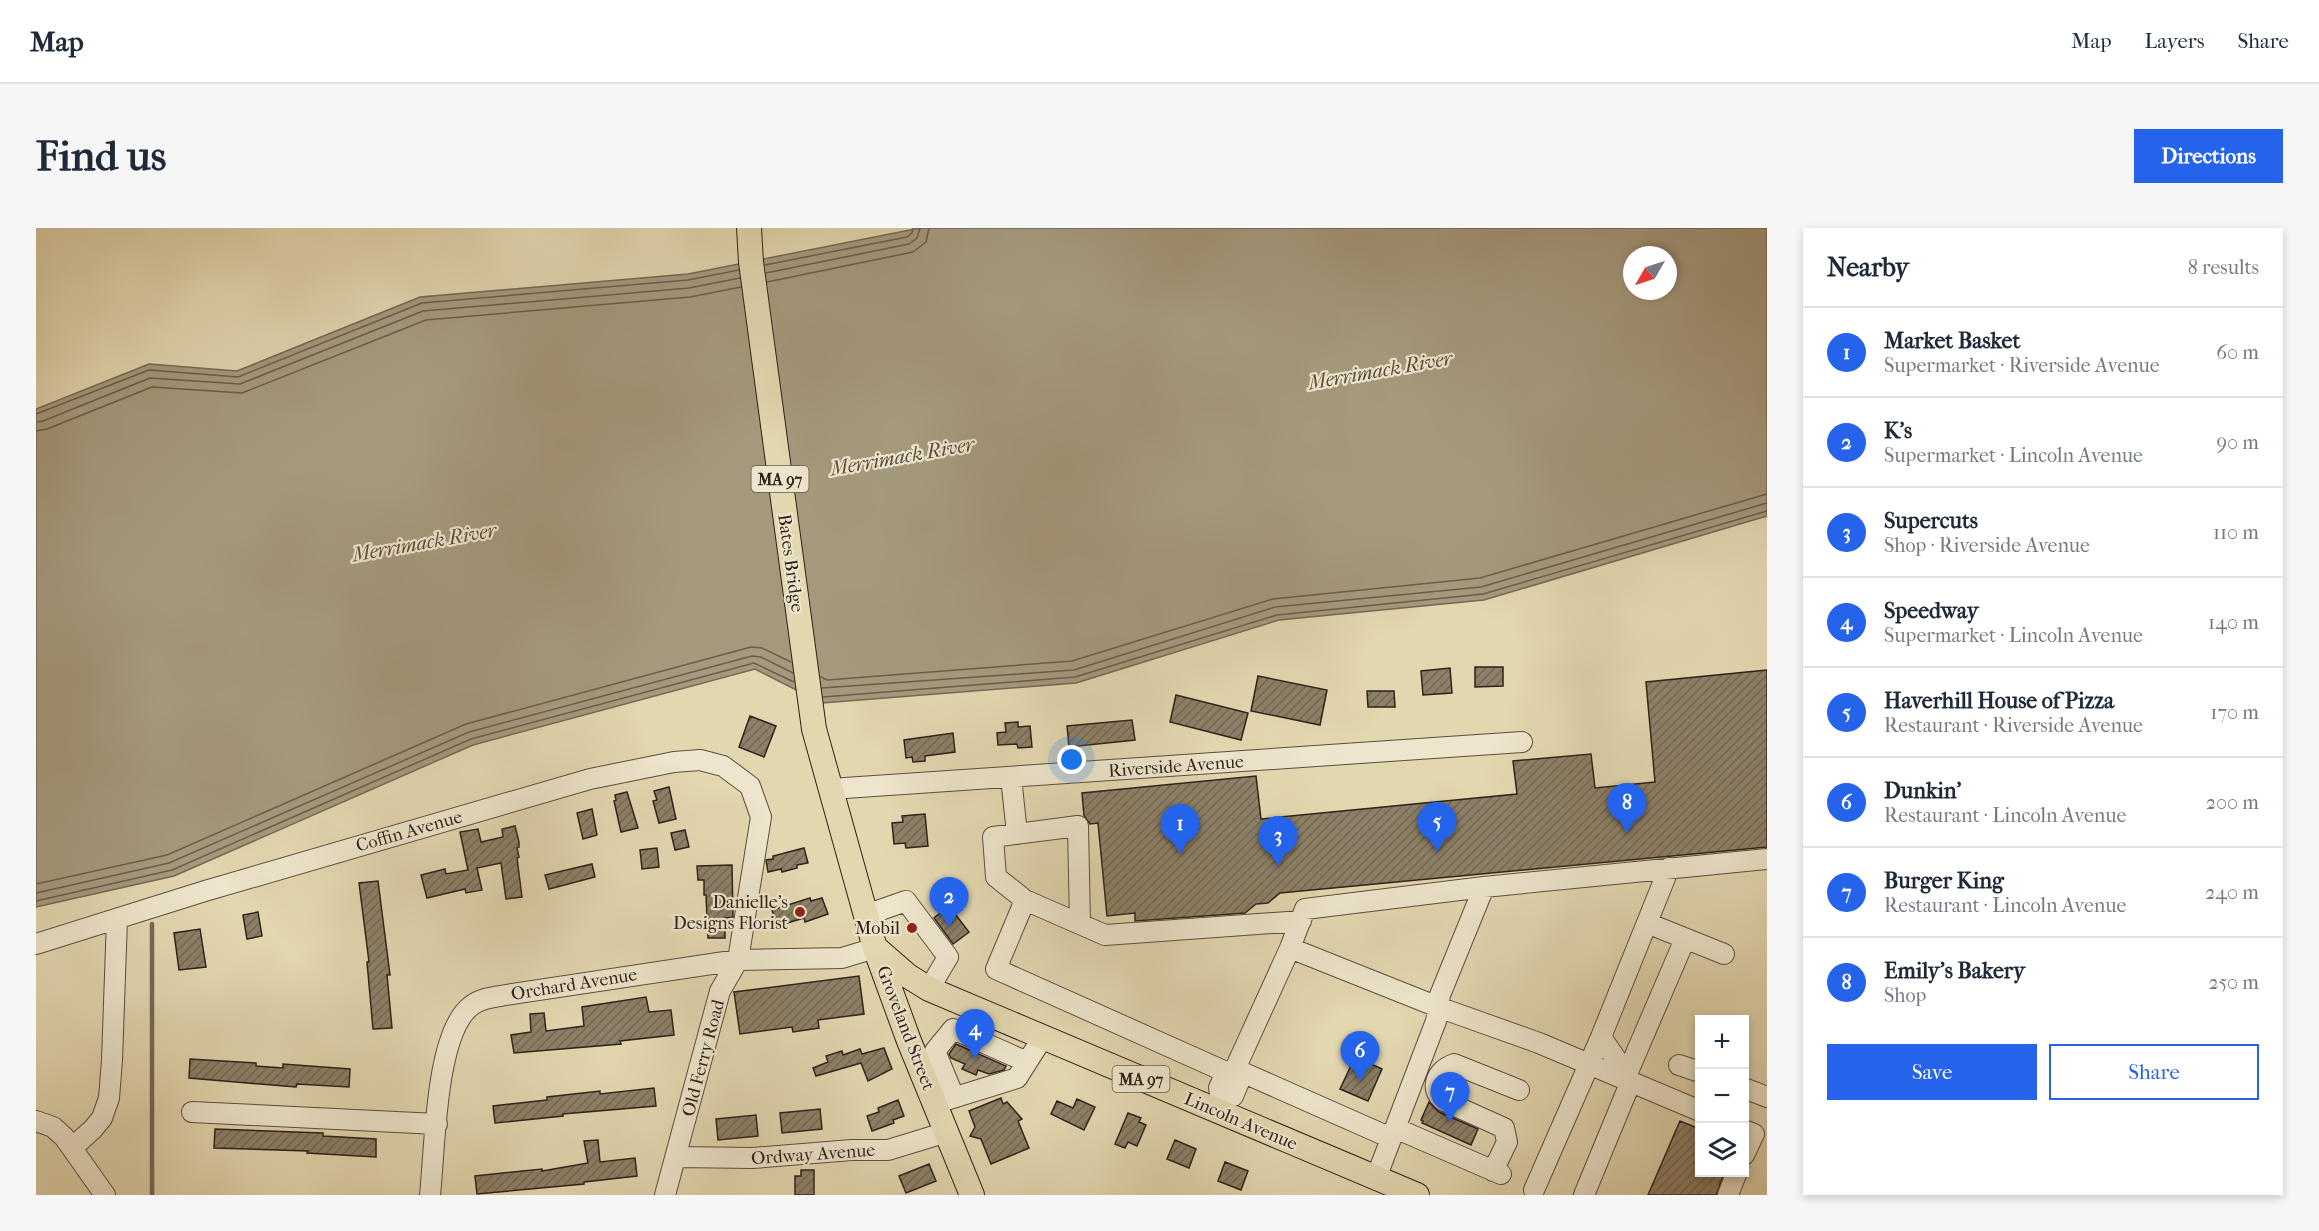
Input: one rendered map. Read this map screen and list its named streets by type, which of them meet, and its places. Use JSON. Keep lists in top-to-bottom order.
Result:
{
  "streets": {
    "main road": [
      "MA 97",
      "Bates Bridge",
      "Groveland Street",
      "Lincoln Avenue"
    ],
    "street": [
      "Riverside Avenue",
      "Coffin Avenue",
      "Orchard Avenue",
      "Old Ferry Road",
      "Ordway Avenue"
    ]
  },
  "crossings": [
    ["Bates Bridge", "Riverside Avenue"],
    ["Bates Bridge", "Groveland Street"],
    ["Riverside Avenue", "Groveland Street"],
    ["Coffin Avenue", "Old Ferry Road"],
    ["Orchard Avenue", "Groveland Street"],
    ["Orchard Avenue", "Old Ferry Road"],
    ["Orchard Avenue", "Lincoln Avenue"],
    ["Groveland Street", "Lincoln Avenue"],
    ["Groveland Street", "Ordway Avenue"],
    ["Old Ferry Road", "Ordway Avenue"]
  ],
  "water": ["Merrimack River"],
  "places": ["Danielle's Designs Florist", "Mobil"],
  "north": "bottom left",
  "page": {
    "header": "Map",
    "nav": ["Map", "Layers", "Share"],
    "buttons": [
      "Directions",
      ["Save", "Share"]
    ],
    "title": "Find us",
    "heading": ["Nearby", "8 results"],
    "list": [
      {
        "mark": "1",
        "name": "Market Basket",
        "note": "Supermarket · Riverside Avenue",
        "value": "60 m"
      },
      {
        "mark": "2",
        "name": "K's",
        "note": "Supermarket · Lincoln Avenue",
        "value": "90 m"
      },
      {
        "mark": "3",
        "name": "Supercuts",
        "note": "Shop · Riverside Avenue",
        "value": "110 m"
      },
      {
        "mark": "4",
        "name": "Speedway",
        "note": "Supermarket · Lincoln Avenue",
        "value": "140 m"
      },
      {
        "mark": "5",
        "name": "Haverhill House of Pizza",
        "note": "Restaurant · Riverside Avenue",
        "value": "170 m"
      },
      {
        "mark": "6",
        "name": "Dunkin'",
        "note": "Restaurant · Lincoln Avenue",
        "value": "200 m"
      },
      {
        "mark": "7",
        "name": "Burger King",
        "note": "Restaurant · Lincoln Avenue",
        "value": "240 m"
      },
      {
        "mark": "8",
        "name": "Emily's Bakery",
        "note": "Shop",
        "value": "250 m"
      }
    ],
    "pins": [
      "8",
      "5",
      "1",
      "3",
      "2",
      "4",
      "6",
      "7"
    ],
    "map_buttons": ["+", "−"]
  }
}
